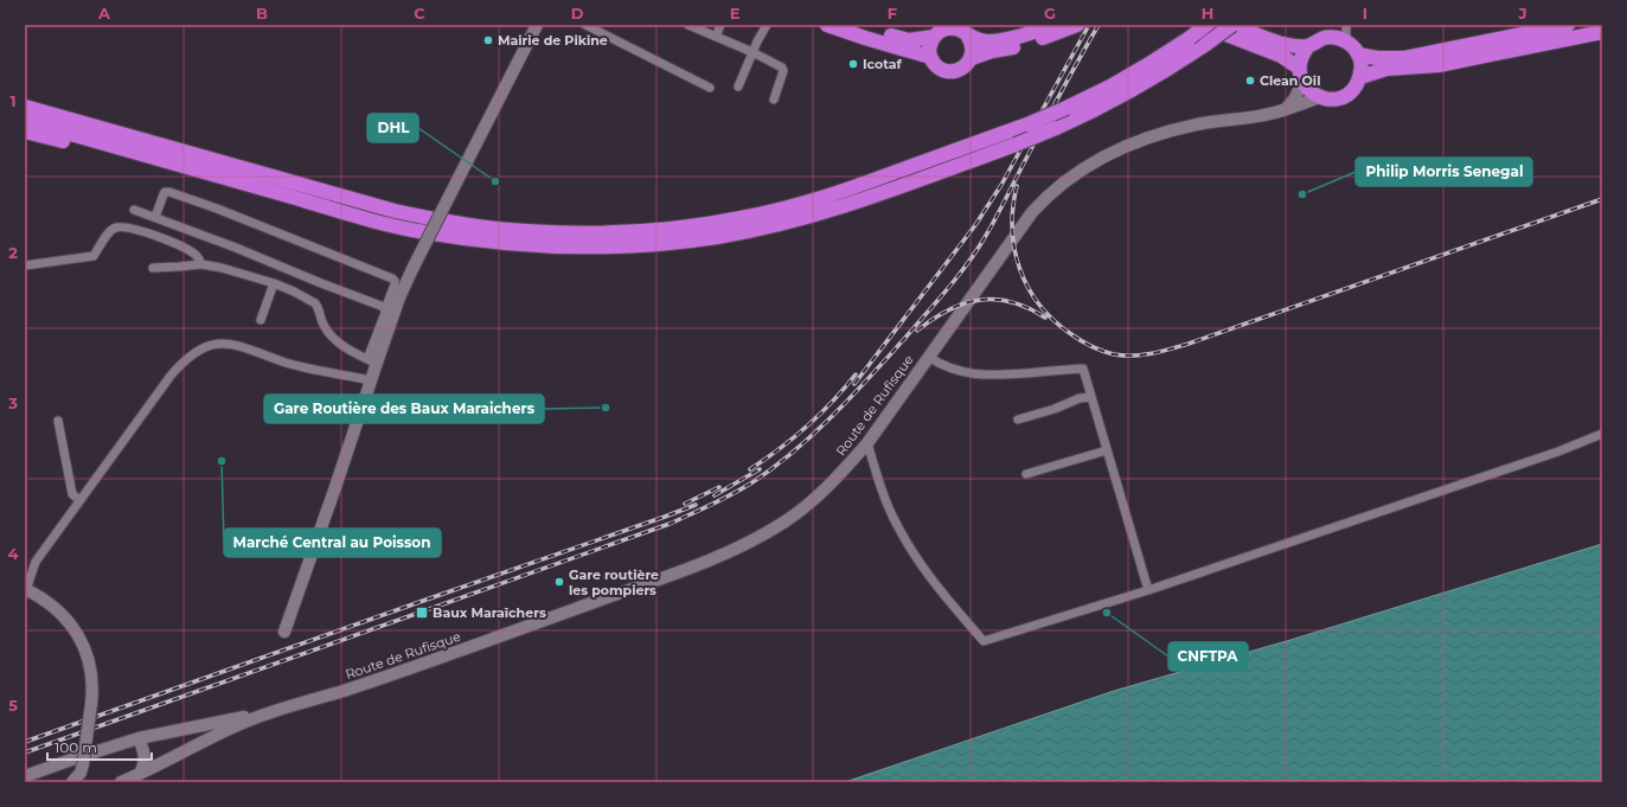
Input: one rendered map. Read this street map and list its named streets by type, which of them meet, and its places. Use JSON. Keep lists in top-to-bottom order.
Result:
{
  "streets": {
    "main road": ["Route de Rufisque"]
  },
  "places": {
    "other": [
      "Mairie de Pikine",
      "Icotaf",
      "Clean Oil",
      "DHL",
      "Philip Morris Senegal",
      "Gare Routière des Baux Maraichers",
      "Marché Central au Poisson",
      "Gare routière les pompiers",
      "CNFTPA"
    ],
    "transit": ["Baux Maraîchers"]
  },
  "scale_bar": "100 m",
  "grid": {
    "columns": [
      "A",
      "B",
      "C",
      "D",
      "E",
      "F",
      "G",
      "H",
      "I",
      "J"
    ],
    "rows": [
      "1",
      "2",
      "3",
      "4",
      "5"
    ]
  }
}
